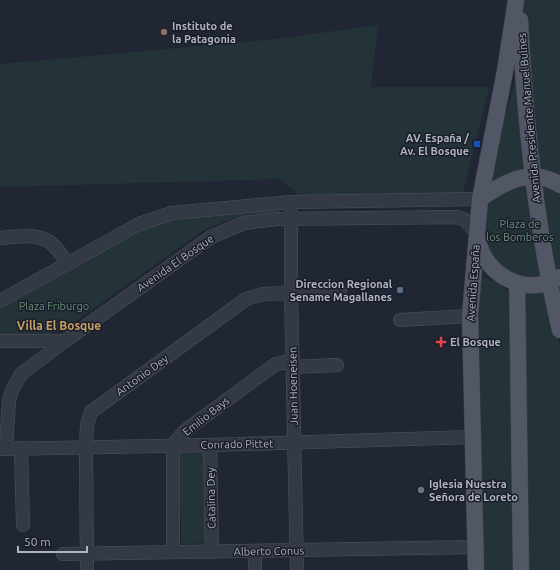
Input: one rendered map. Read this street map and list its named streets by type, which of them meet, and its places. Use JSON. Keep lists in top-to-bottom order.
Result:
{
  "streets": {
    "main road": ["Avenida Presidente Manuel Bulnes", "Avenida España"],
    "street": [
      "Avenida El Bosque",
      "Antonio Dey",
      "Juan Hoeneisen",
      "Emilio Bays",
      "Conrado Pittet",
      "Catalina Dey",
      "Alberto Conus"
    ]
  },
  "crossings": [
    ["Avenida El Bosque", "Avenida España"],
    ["Avenida El Bosque", "Juan Hoeneisen"],
    ["Avenida El Bosque", "Conrado Pittet"],
    ["Avenida España", "Conrado Pittet"],
    ["Avenida España", "Alberto Conus"],
    ["Antonio Dey", "Juan Hoeneisen"],
    ["Antonio Dey", "Conrado Pittet"],
    ["Antonio Dey", "Alberto Conus"],
    ["Juan Hoeneisen", "Emilio Bays"],
    ["Juan Hoeneisen", "Conrado Pittet"],
    ["Juan Hoeneisen", "Alberto Conus"],
    ["Emilio Bays", "Conrado Pittet"],
    ["Emilio Bays", "Alberto Conus"],
    ["Conrado Pittet", "Catalina Dey"],
    ["Catalina Dey", "Alberto Conus"]
  ],
  "districts": ["Villa El Bosque"],
  "parks": ["Plaza de los Bomberos", "Plaza Friburgo"],
  "places": {
    "other": ["Instituto de la Patagonia", "Direccion Regional Sename Magallanes", "Iglesia Nuestra Señora de Loreto"],
    "transit": ["AV. España / Av. El Bosque"],
    "health": ["El Bosque"]
  },
  "scale_bar": "50 m"
}
